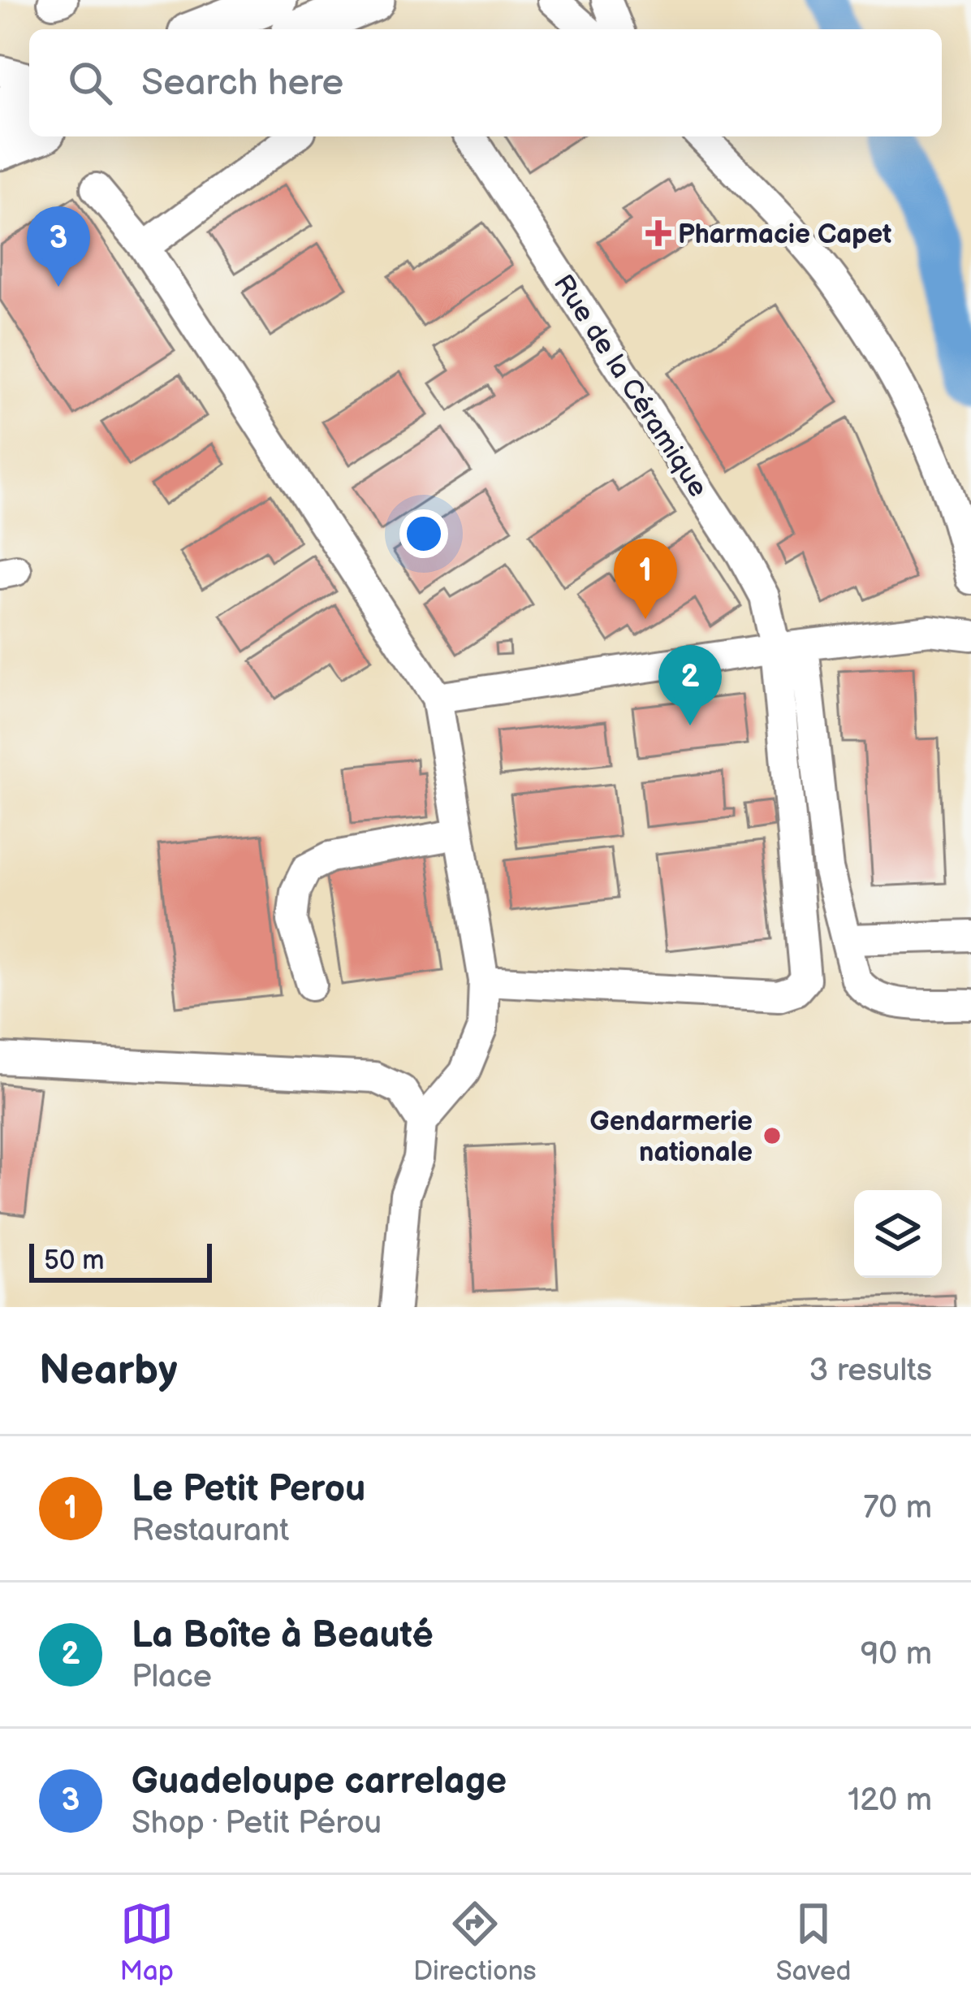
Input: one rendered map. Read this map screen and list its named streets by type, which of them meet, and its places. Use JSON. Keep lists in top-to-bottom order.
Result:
{
  "streets": {
    "street": ["Rue de la Céramique"]
  },
  "places": {
    "health": ["Pharmacie Capet"],
    "other": ["Gendarmerie nationale"]
  },
  "scale_bar": "50 m",
  "page": {
    "search": "Search here",
    "pins": ["3", "1", "2"],
    "scale": "50 m",
    "heading": ["Nearby", "3 results"],
    "list": [
      {
        "mark": "1",
        "name": "Le Petit Perou",
        "note": "Restaurant",
        "value": "70 m"
      },
      {
        "mark": "2",
        "name": "La Boîte à Beauté",
        "note": "Place",
        "value": "90 m"
      },
      {
        "mark": "3",
        "name": "Guadeloupe carrelage",
        "note": "Shop · Petit Pérou",
        "value": "120 m"
      }
    ],
    "nav": ["Map", "Directions", "Saved"]
  }
}
